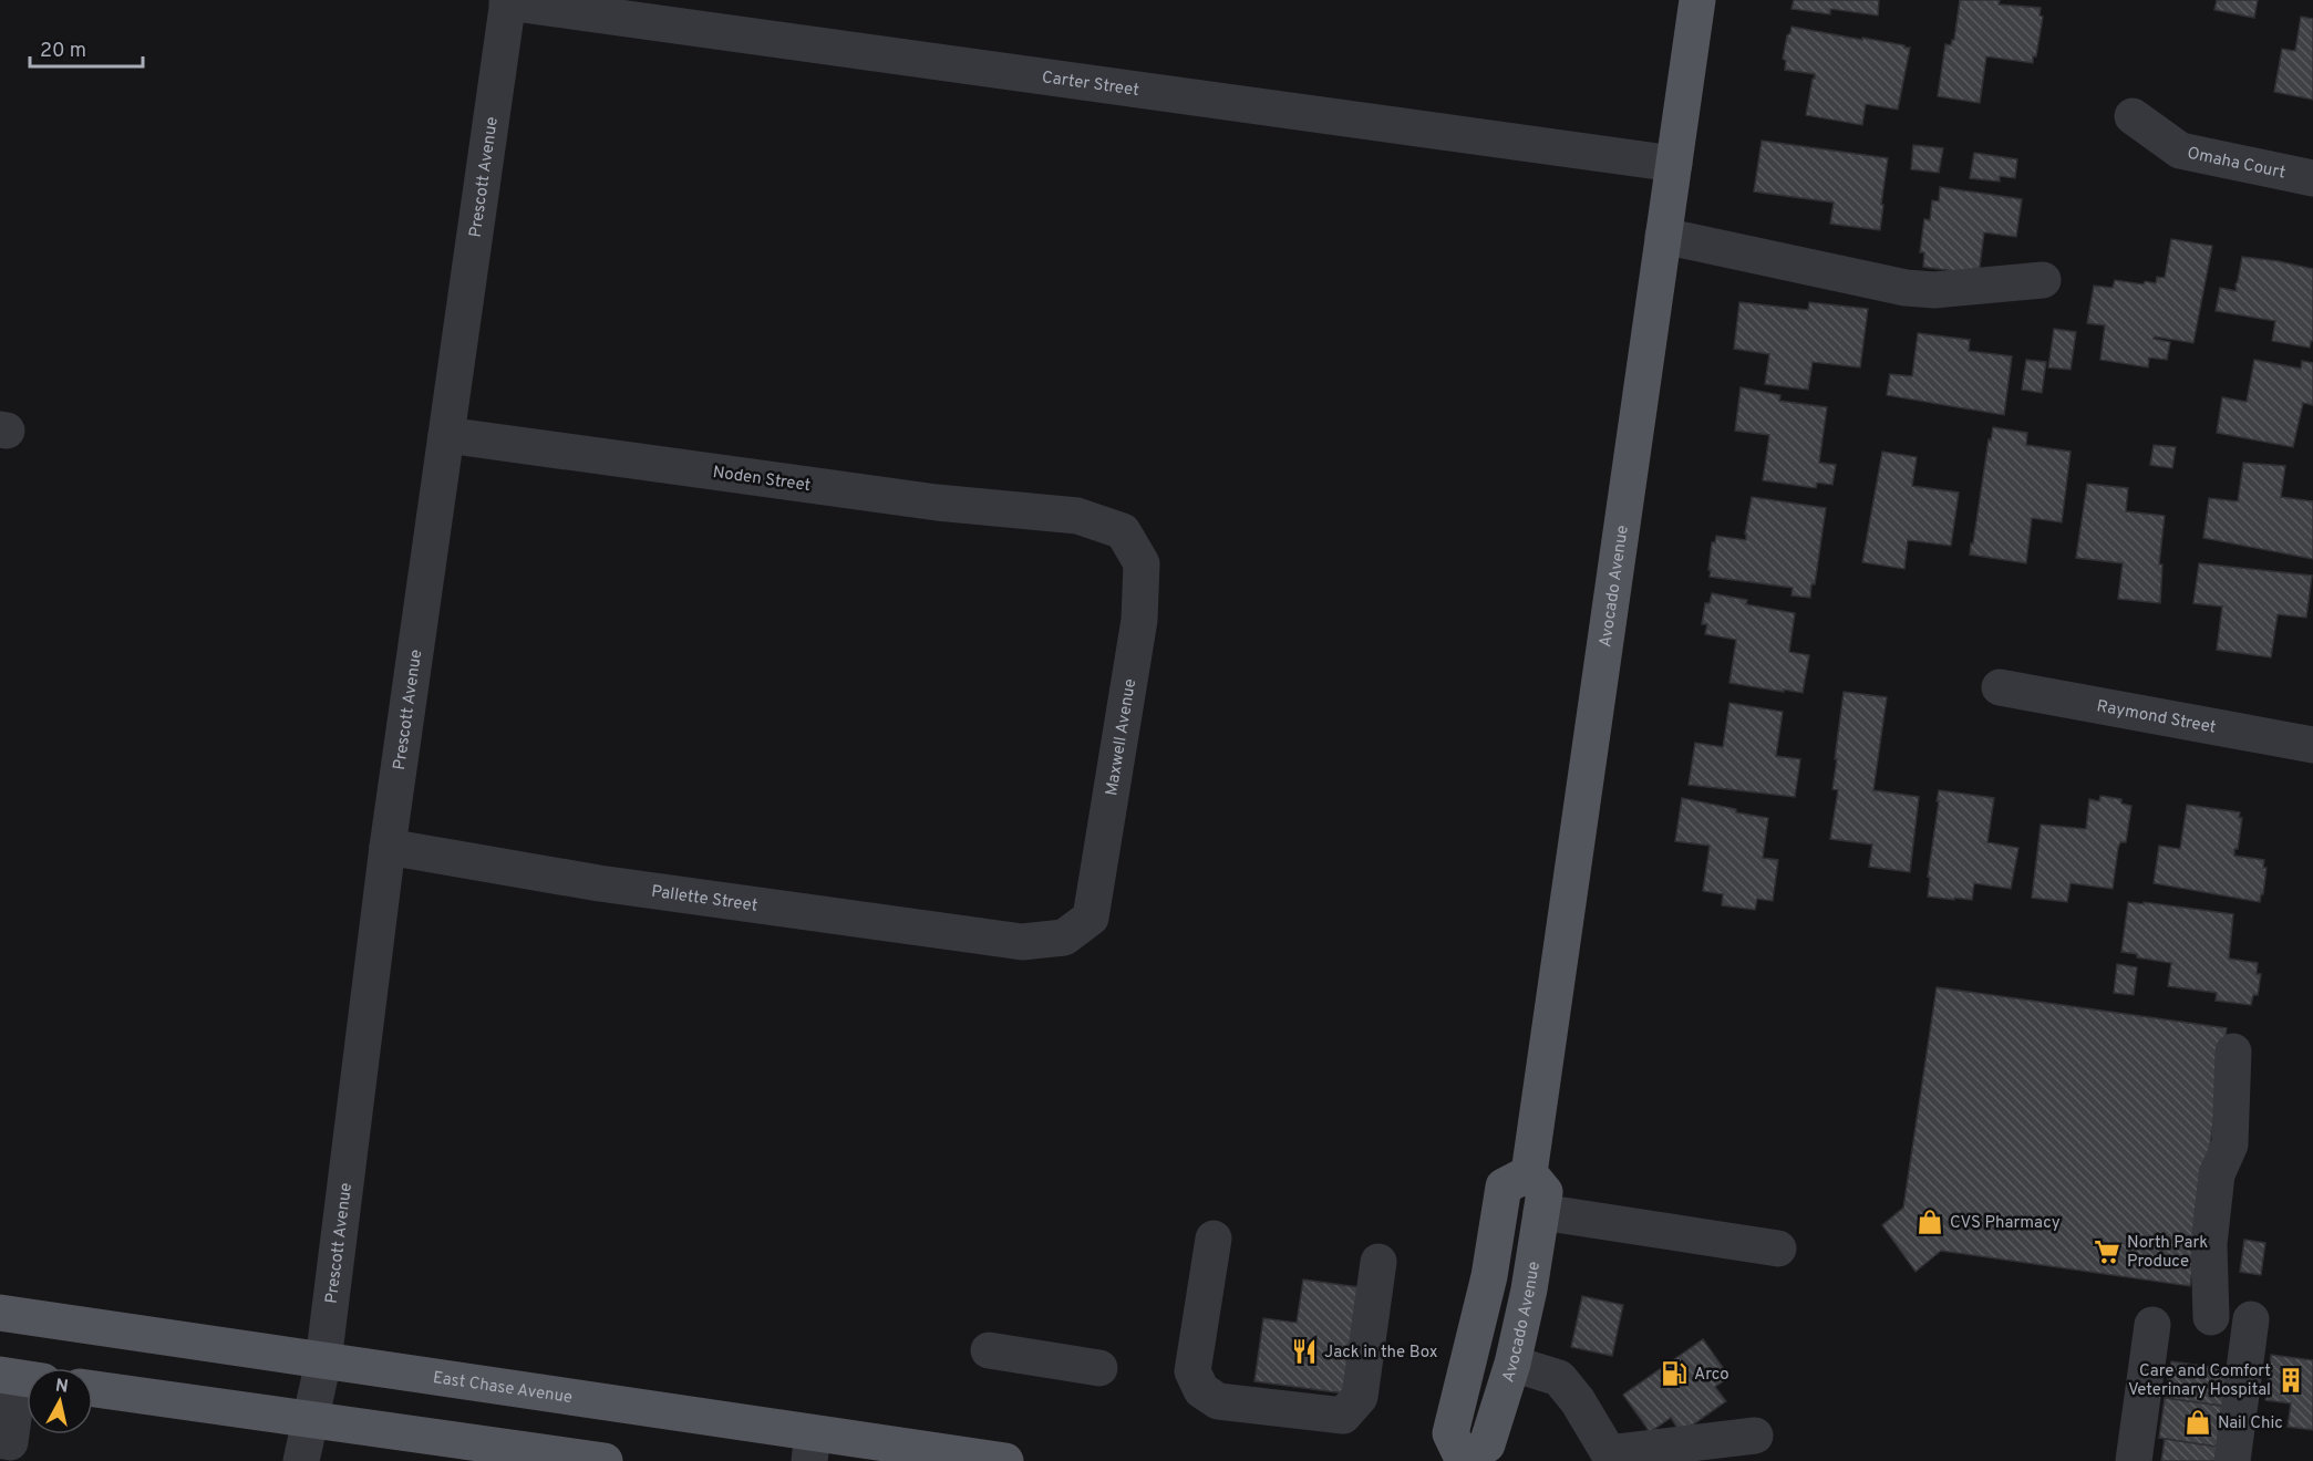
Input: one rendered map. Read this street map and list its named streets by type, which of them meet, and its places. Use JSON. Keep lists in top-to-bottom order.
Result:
{
  "streets": {
    "main road": ["Avocado Avenue", "East Chase Avenue"],
    "street": [
      "Carter Street",
      "Omaha Court",
      "Prescott Avenue",
      "Noden Street",
      "Raymond Street",
      "Maxwell Avenue",
      "Pallette Street"
    ]
  },
  "crossings": [
    ["Carter Street", "Prescott Avenue"],
    ["Carter Street", "Avocado Avenue"],
    ["Prescott Avenue", "Noden Street"],
    ["Prescott Avenue", "Pallette Street"],
    ["Prescott Avenue", "East Chase Avenue"],
    ["Noden Street", "Maxwell Avenue"],
    ["Maxwell Avenue", "Pallette Street"]
  ],
  "places": {
    "shop": ["CVS Pharmacy", "Nail Chic"],
    "supermarket": ["North Park Produce"],
    "restaurant": ["Jack in the Box"],
    "fuel station": ["Arco"],
    "building": ["Care and Comfort Veterinary Hospital"]
  },
  "scale_bar": "20 m",
  "north": "top"
}
